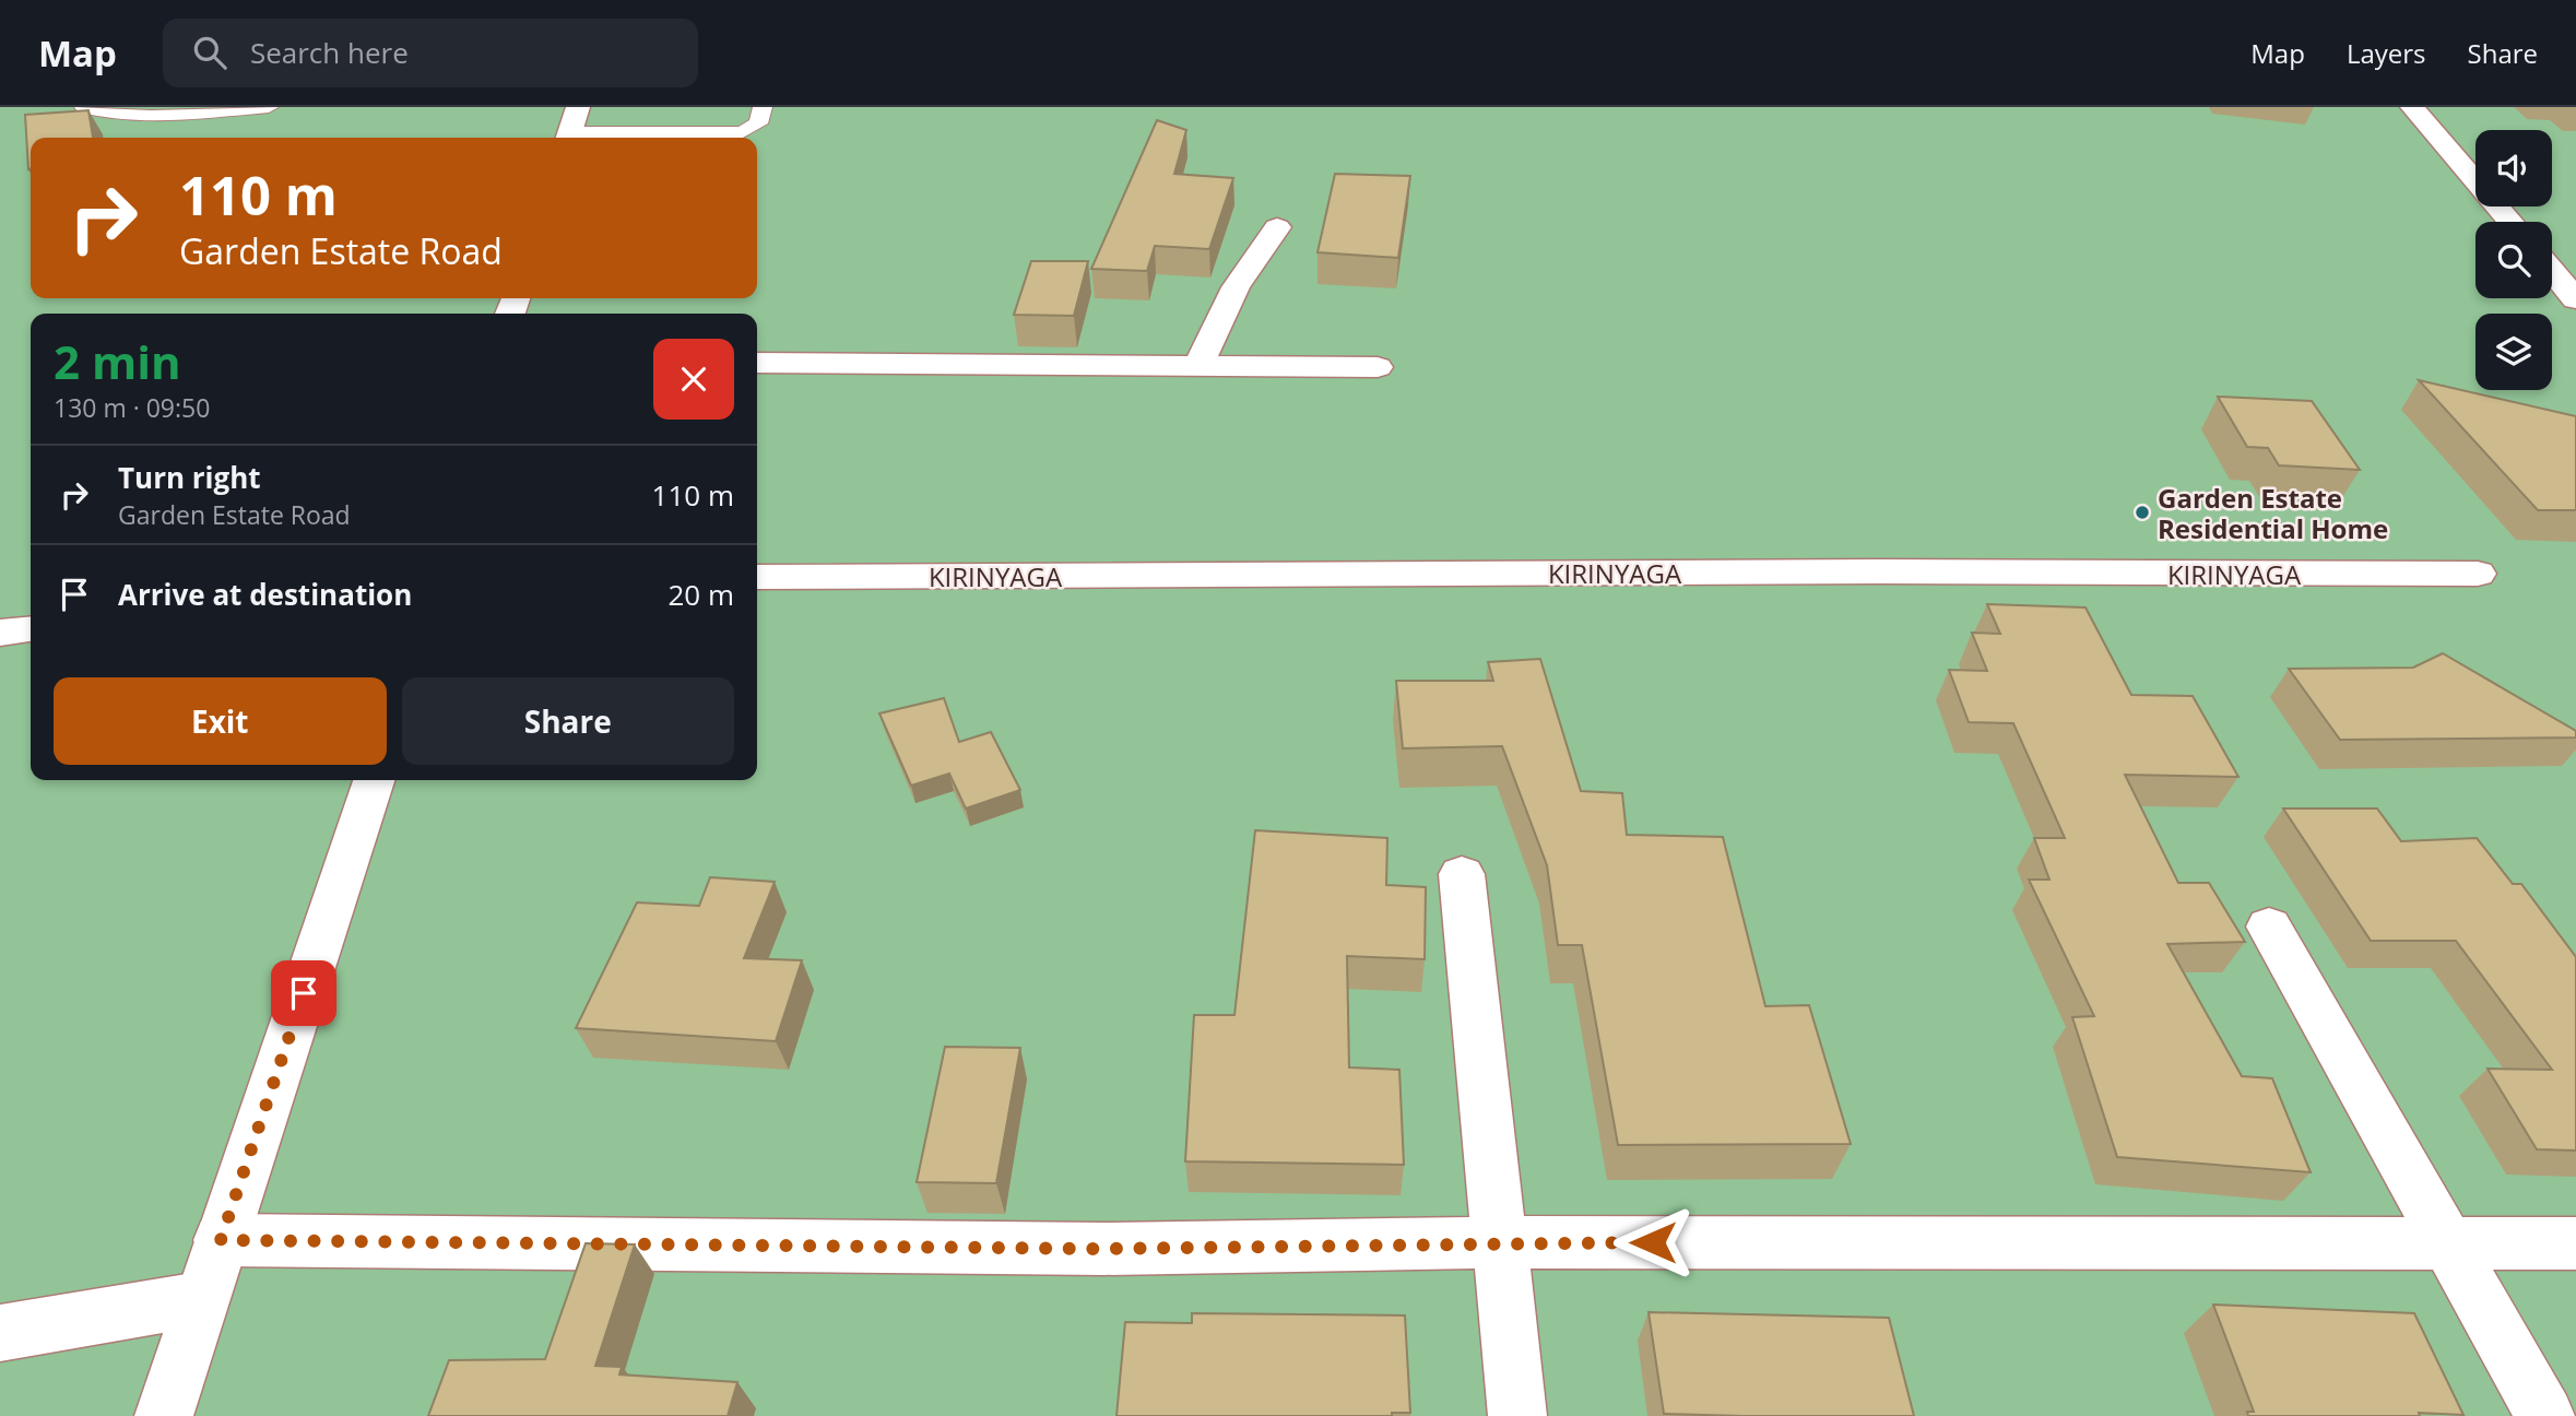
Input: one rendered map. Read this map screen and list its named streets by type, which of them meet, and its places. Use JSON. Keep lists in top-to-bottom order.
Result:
{
  "streets": {
    "street": ["KIRINYAGA"]
  },
  "places": ["Garden Estate Residential Home"],
  "page": {
    "header": "Map",
    "search": "Search here",
    "nav": ["Map", "Layers", "Share"],
    "turn": ["110 m", "Garden Estate Road"],
    "heading": ["2 min", "130 m · 09:50"],
    "list": [
      {
        "name": "Turn right",
        "note": "Garden Estate Road",
        "value": "110 m"
      },
      {
        "name": "Arrive at destination",
        "value": "20 m"
      }
    ],
    "buttons": ["Exit", "Share"]
  }
}
